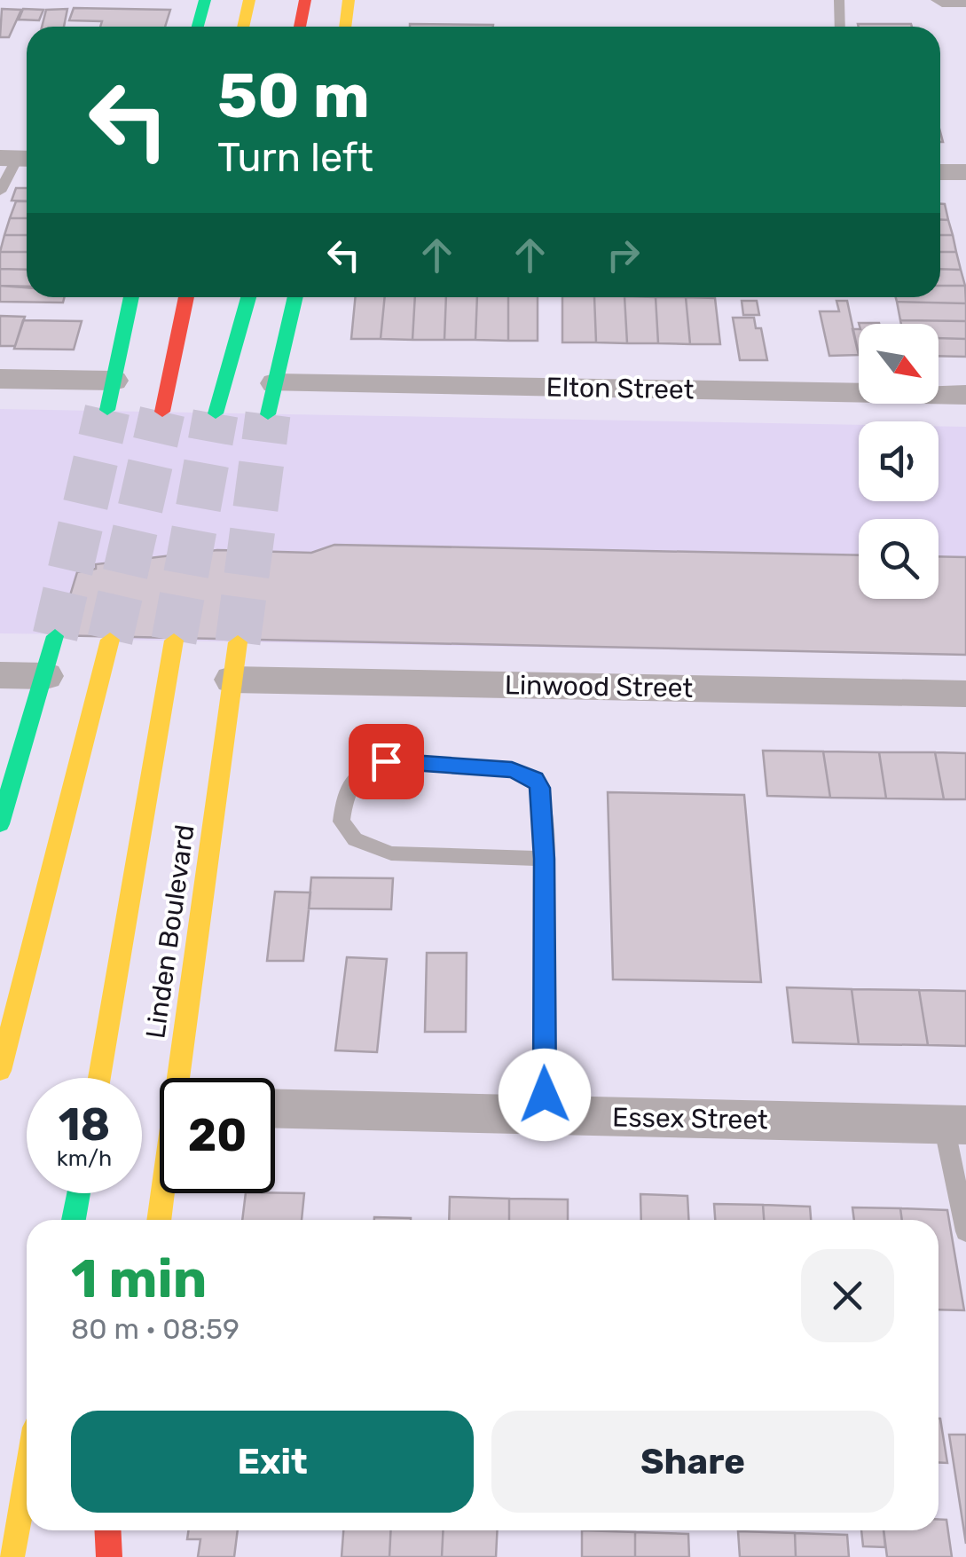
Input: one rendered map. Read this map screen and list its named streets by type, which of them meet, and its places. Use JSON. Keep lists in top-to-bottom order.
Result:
{
  "streets": {
    "main road": ["Linden Boulevard"],
    "street": ["Elton Street", "Linwood Street", "Essex Street"]
  },
  "crossings": [
    ["Linwood Street", "Linden Boulevard"]
  ],
  "north": "bottom right",
  "page": {
    "turn": ["50 m", "Turn left"],
    "speed": "18 km/h",
    "limit": "20",
    "heading": ["1 min", "80 m · 08:59"],
    "buttons": ["Exit", "Share"]
  }
}
